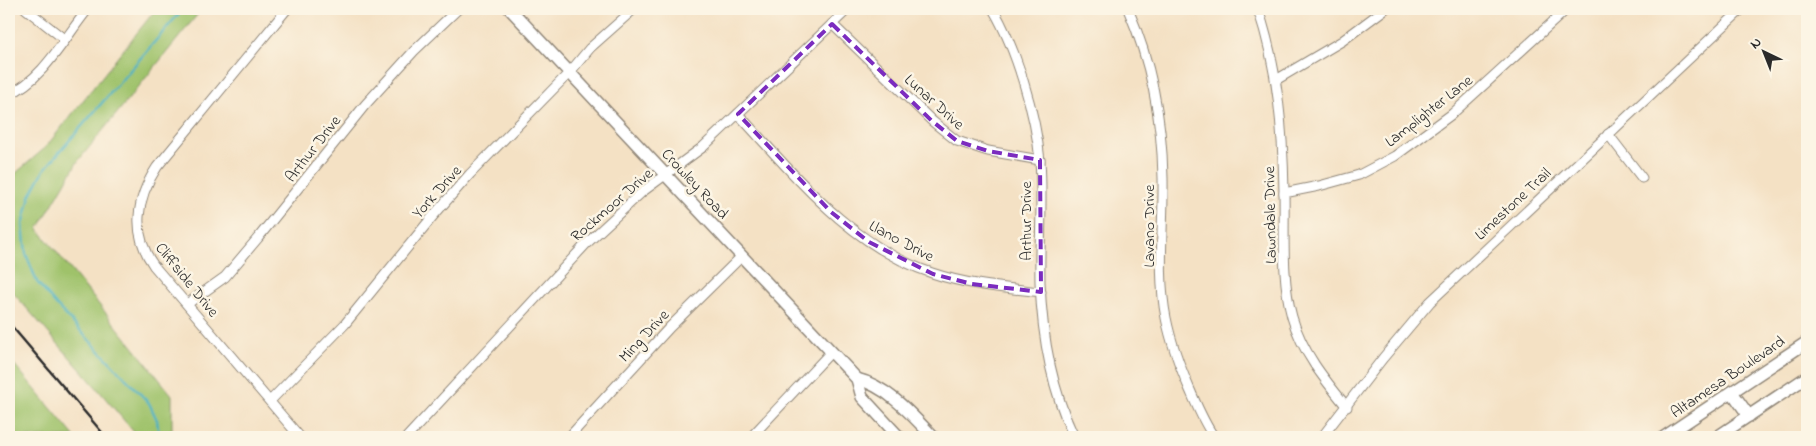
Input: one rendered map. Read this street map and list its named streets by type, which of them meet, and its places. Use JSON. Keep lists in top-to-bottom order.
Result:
{
  "streets": {
    "main road": ["Crowley Road", "Altamesa Boulevard"],
    "street": [
      "Lunar Drive",
      "Lamplighter Lane",
      "Arthur Drive",
      "York Drive",
      "Limestone Trail",
      "Rockmoor Drive",
      "Lawndale Drive",
      "Lavano Drive",
      "Llano Drive",
      "Cliffside Drive",
      "Ming Drive"
    ]
  },
  "crossings": [
    ["Lunar Drive", "Arthur Drive"],
    ["Lunar Drive", "Rockmoor Drive"],
    ["Lamplighter Lane", "Lawndale Drive"],
    ["Arthur Drive", "Llano Drive"],
    ["Arthur Drive", "Cliffside Drive"],
    ["Crowley Road", "York Drive"],
    ["Crowley Road", "Rockmoor Drive"],
    ["Crowley Road", "Ming Drive"],
    ["York Drive", "Cliffside Drive"],
    ["Limestone Trail", "Lawndale Drive"],
    ["Rockmoor Drive", "Llano Drive"]
  ],
  "north": "top left"
}
